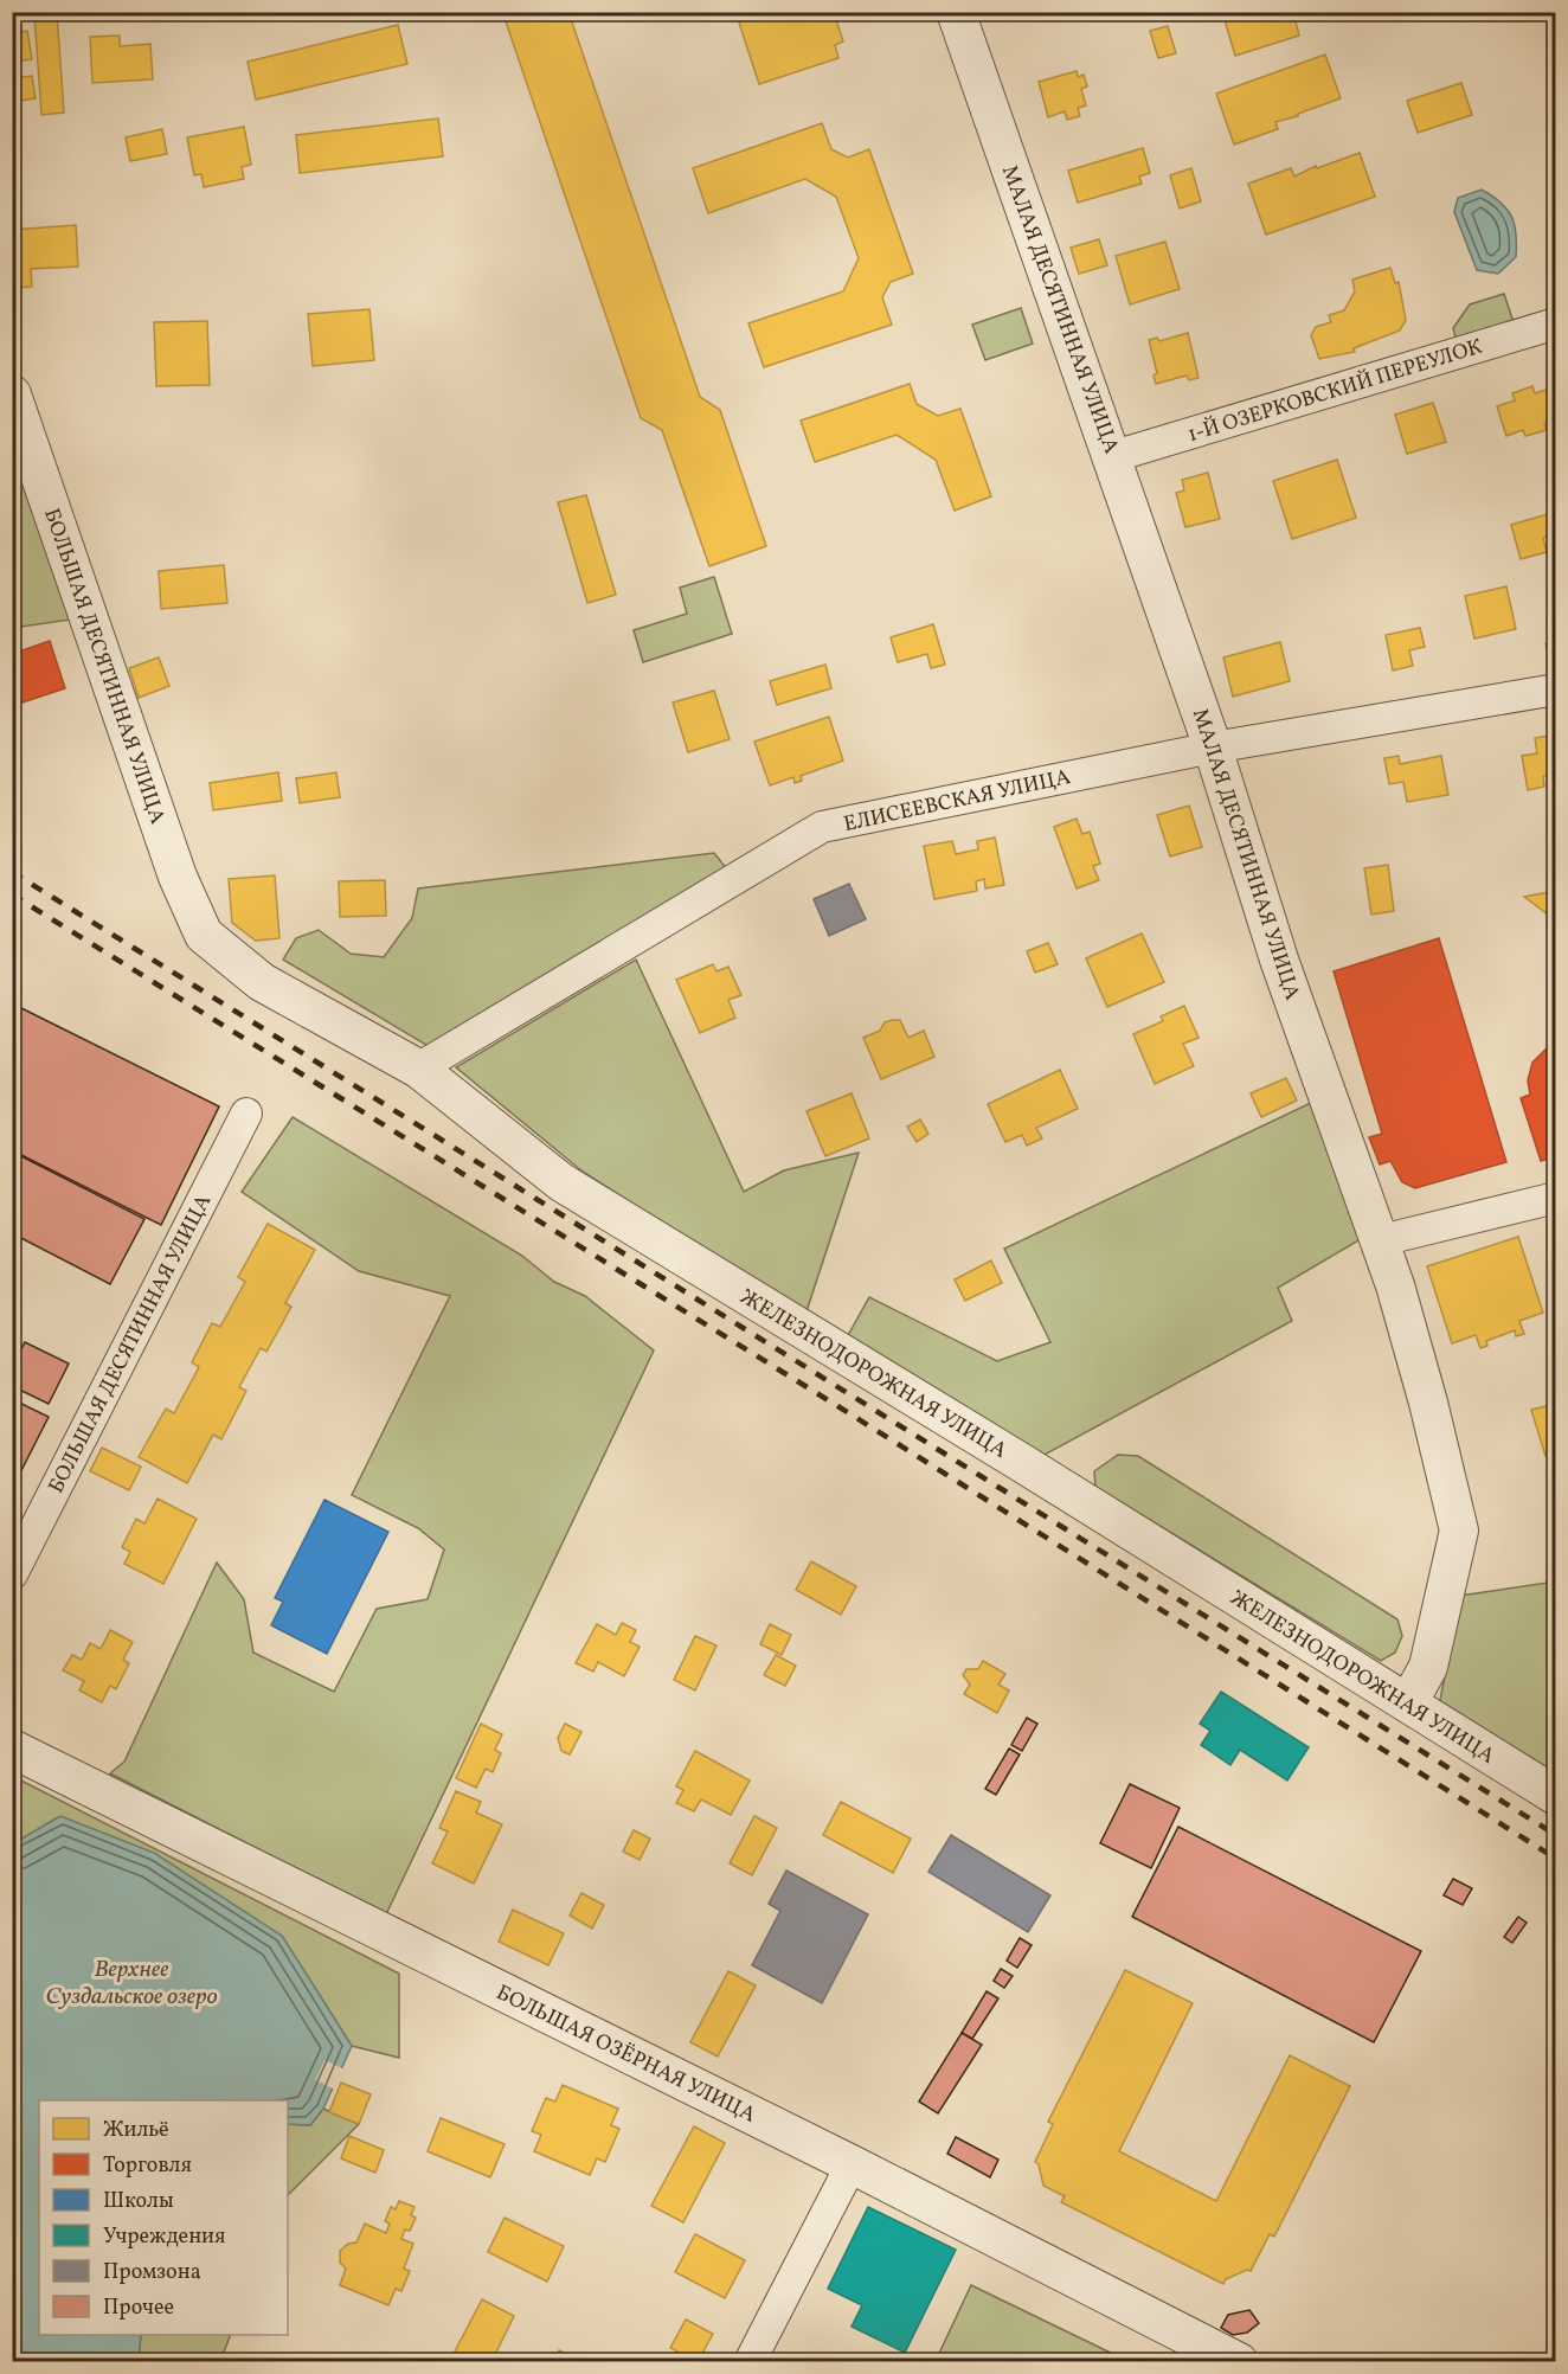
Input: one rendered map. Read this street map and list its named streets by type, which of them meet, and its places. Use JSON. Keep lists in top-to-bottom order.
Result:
{
  "streets": {
    "street": [
      "МАЛАЯ ДЕСЯТИННАЯ УЛИЦА",
      "1-Й ОЗЕРКОВСКИЙ ПЕРЕУЛОК",
      "БОЛЬШАЯ ДЕСЯТИННАЯ УЛИЦА",
      "ЕЛИСЕЕВСКАЯ УЛИЦА",
      "ЖЕЛЕЗНОДОРОЖНАЯ УЛИЦА",
      "БОЛЬШАЯ ОЗЁРНАЯ УЛИЦА"
    ]
  },
  "crossings": [
    ["МАЛАЯ ДЕСЯТИННАЯ УЛИЦА", "1-Й ОЗЕРКОВСКИЙ ПЕРЕУЛОК"],
    ["МАЛАЯ ДЕСЯТИННАЯ УЛИЦА", "ЕЛИСЕЕВСКАЯ УЛИЦА"],
    ["МАЛАЯ ДЕСЯТИННАЯ УЛИЦА", "ЖЕЛЕЗНОДОРОЖНАЯ УЛИЦА"],
    ["БОЛЬШАЯ ДЕСЯТИННАЯ УЛИЦА", "ЖЕЛЕЗНОДОРОЖНАЯ УЛИЦА"],
    ["ЕЛИСЕЕВСКАЯ УЛИЦА", "ЖЕЛЕЗНОДОРОЖНАЯ УЛИЦА"]
  ],
  "water": ["Верхнее Суздальское озеро"],
  "legend": [
    "Жильё",
    "Торговля",
    "Школы",
    "Учреждения",
    "Промзона",
    "Прочее"
  ]
}
